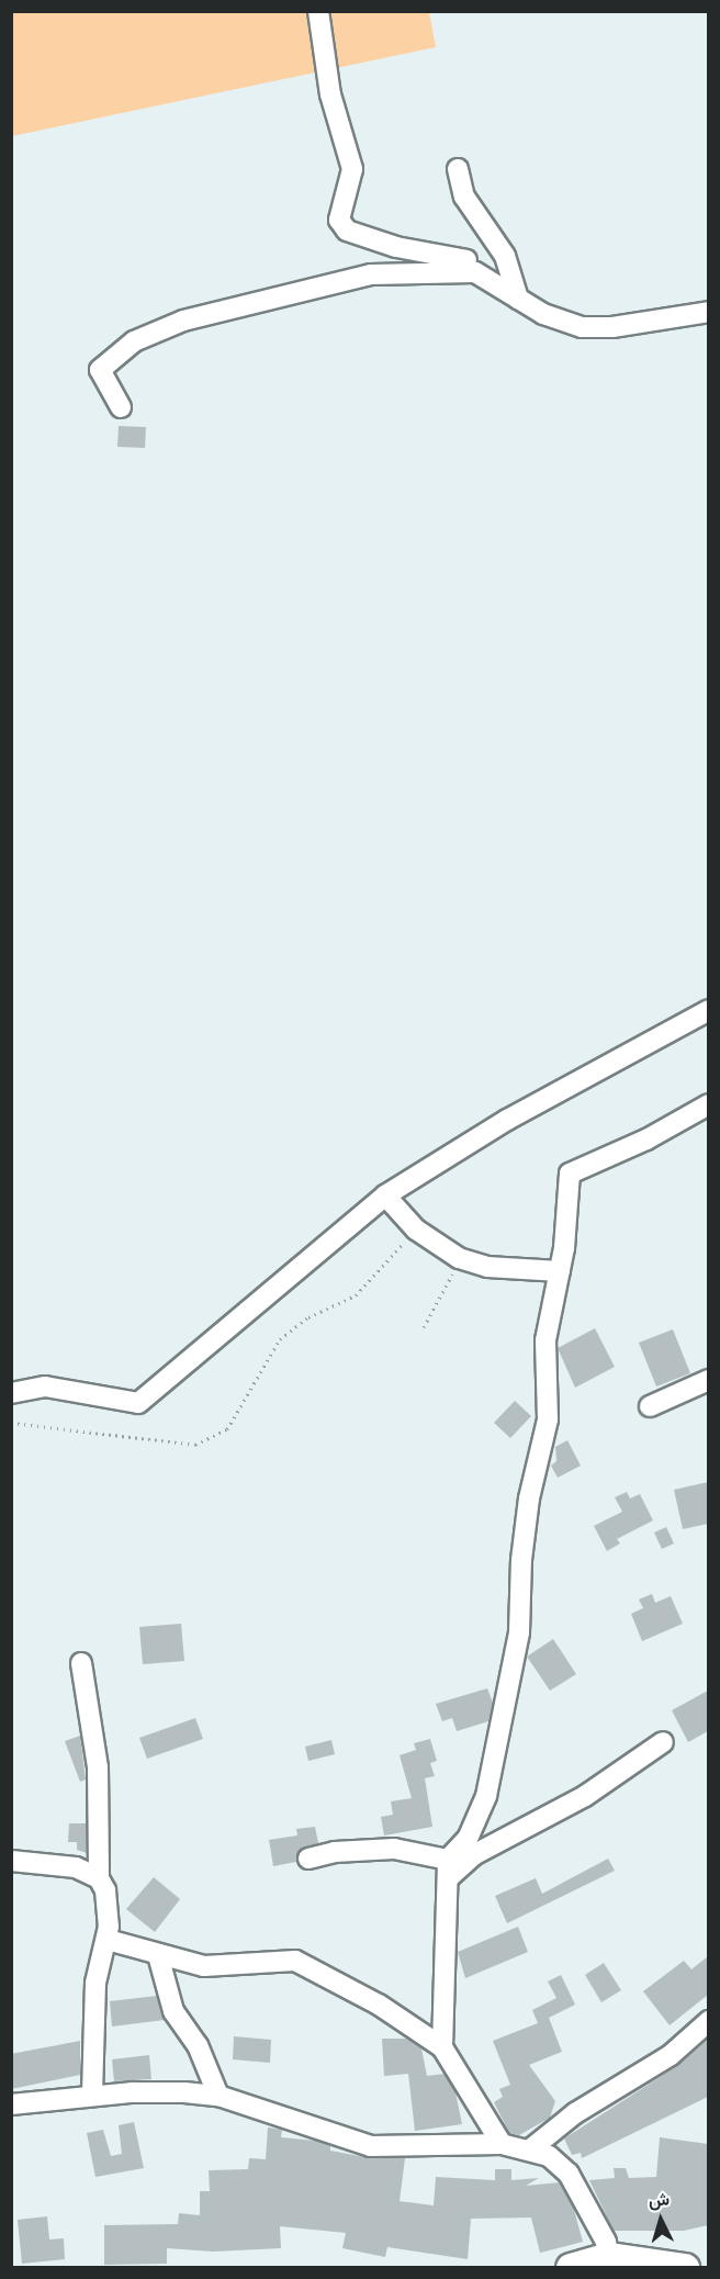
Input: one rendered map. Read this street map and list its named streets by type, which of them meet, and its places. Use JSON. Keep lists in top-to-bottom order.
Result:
{
  "north": "top"
}
